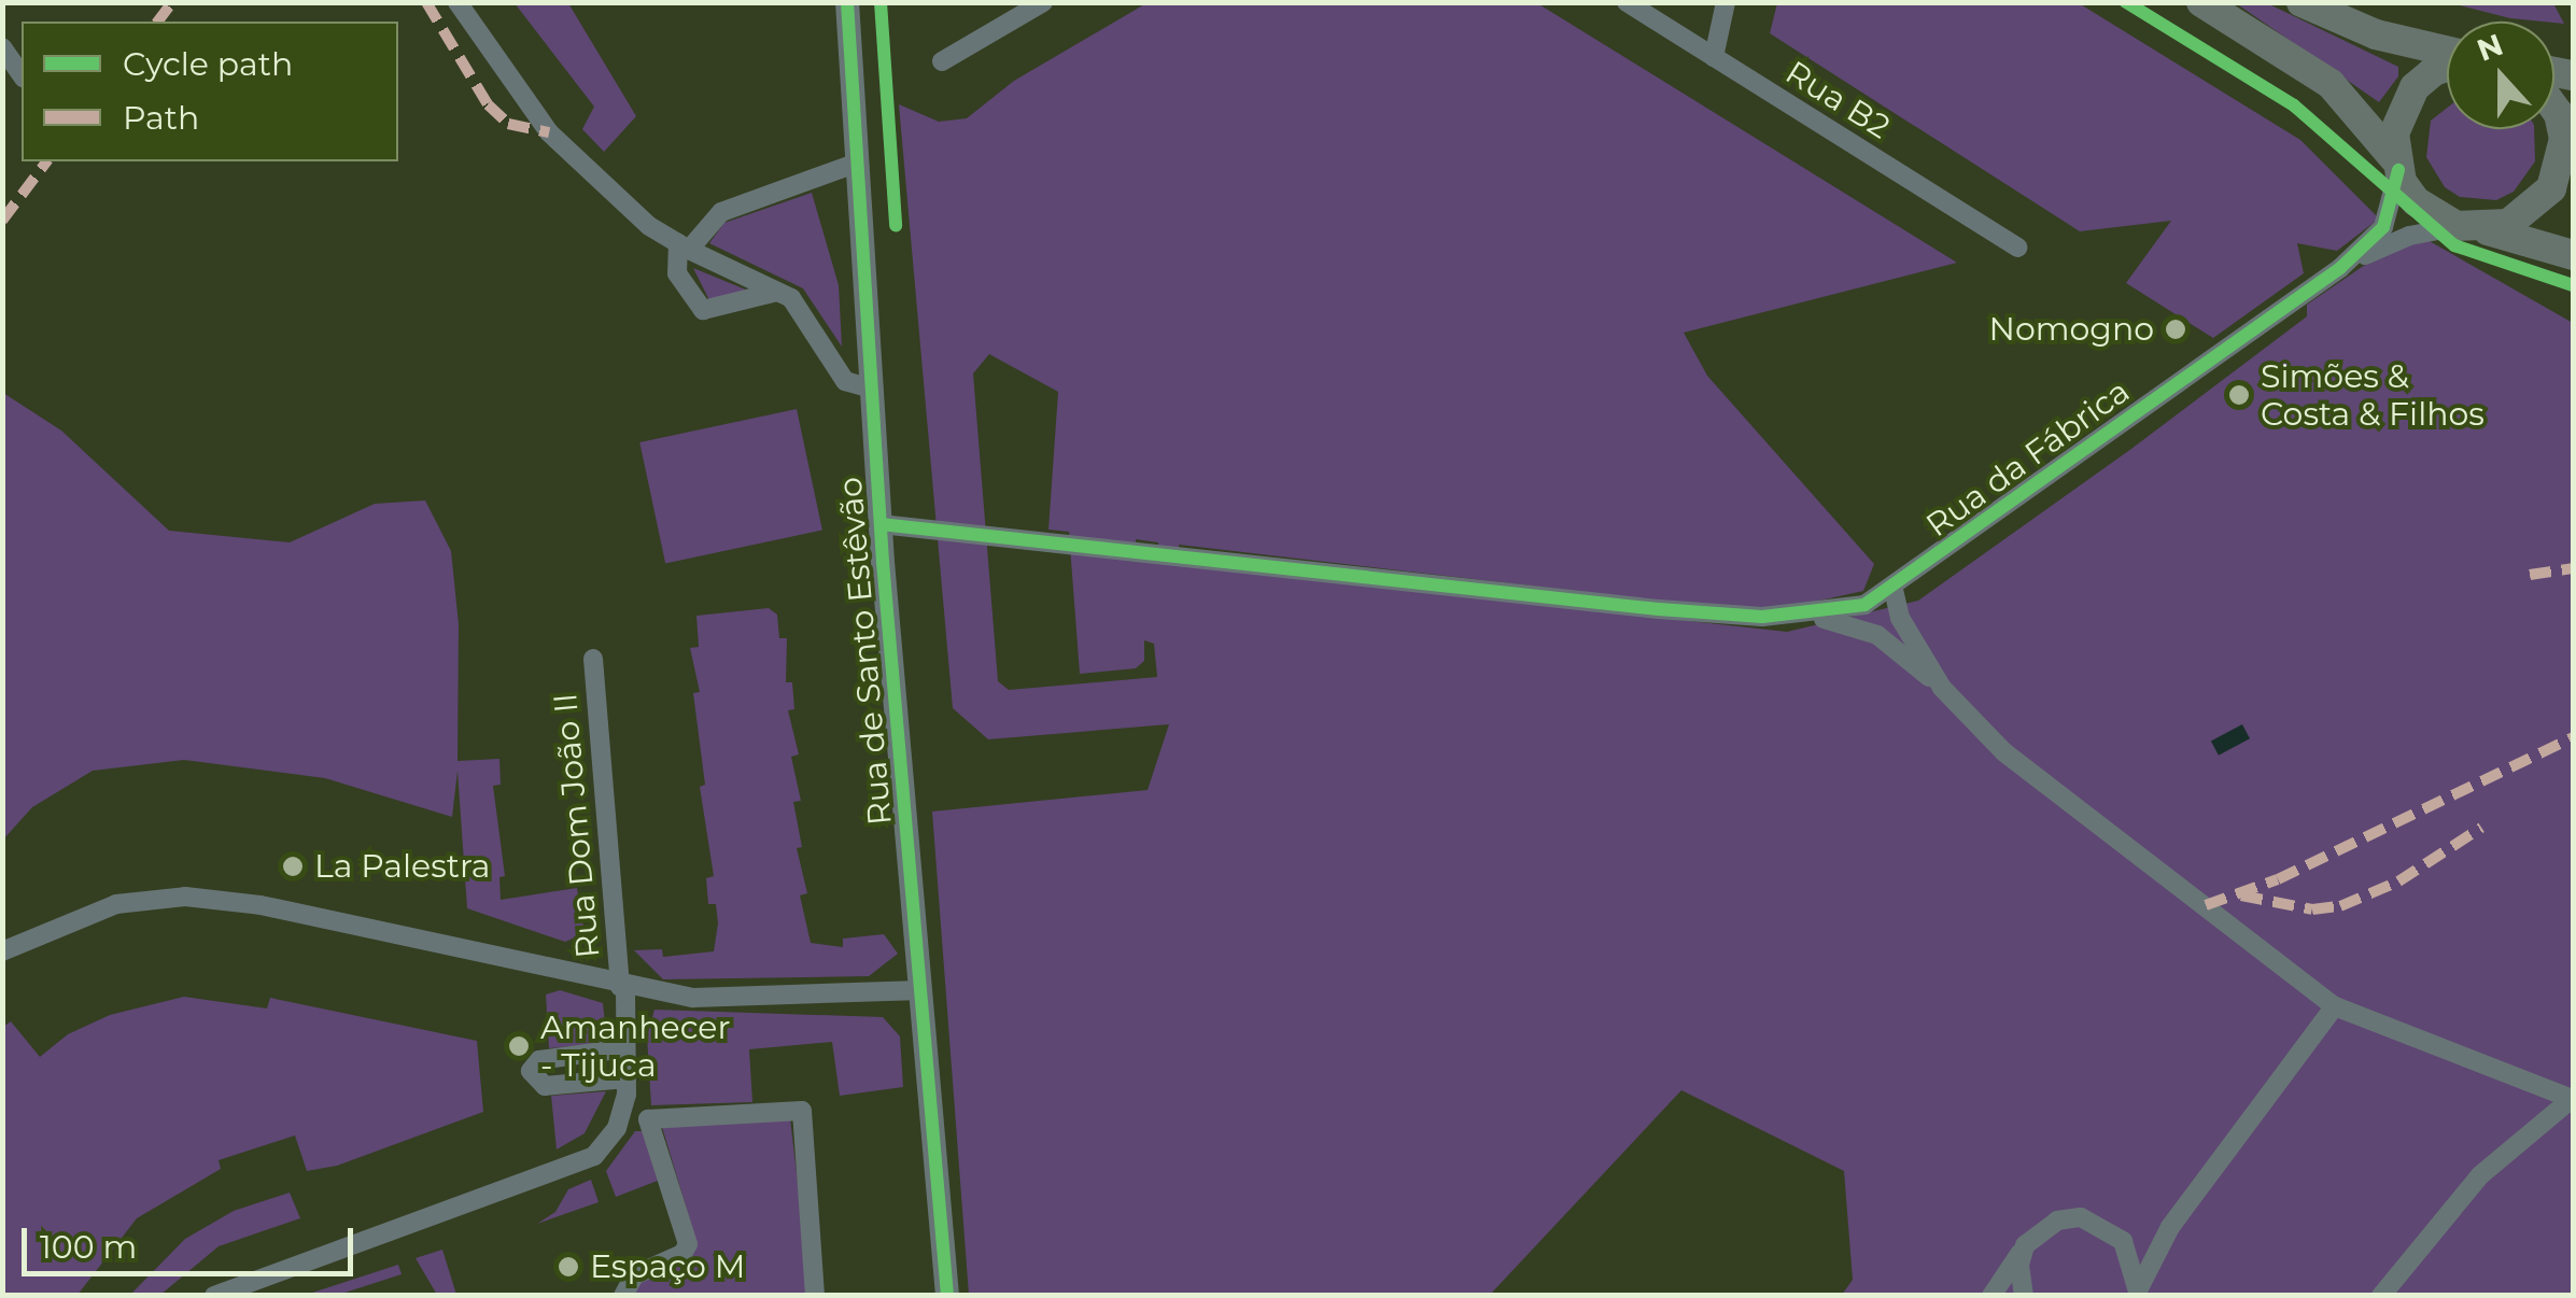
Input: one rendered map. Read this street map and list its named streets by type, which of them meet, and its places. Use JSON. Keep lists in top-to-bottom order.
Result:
{
  "streets": {
    "street": [
      "Rua B2",
      "Rua da Fábrica",
      "Rua de Santo Estêvão",
      "Rua Dom João II"
    ]
  },
  "crossings": [
    ["Rua da Fábrica", "Rua de Santo Estêvão"]
  ],
  "places": [
    "Nomogno",
    "Simões & Costa & Filhos",
    "La Palestra",
    "Amanhecer - Tijuca",
    "Espaço M"
  ],
  "legend": ["Cycle path", "Path"],
  "scale_bar": "100 m",
  "north": "top"
}
